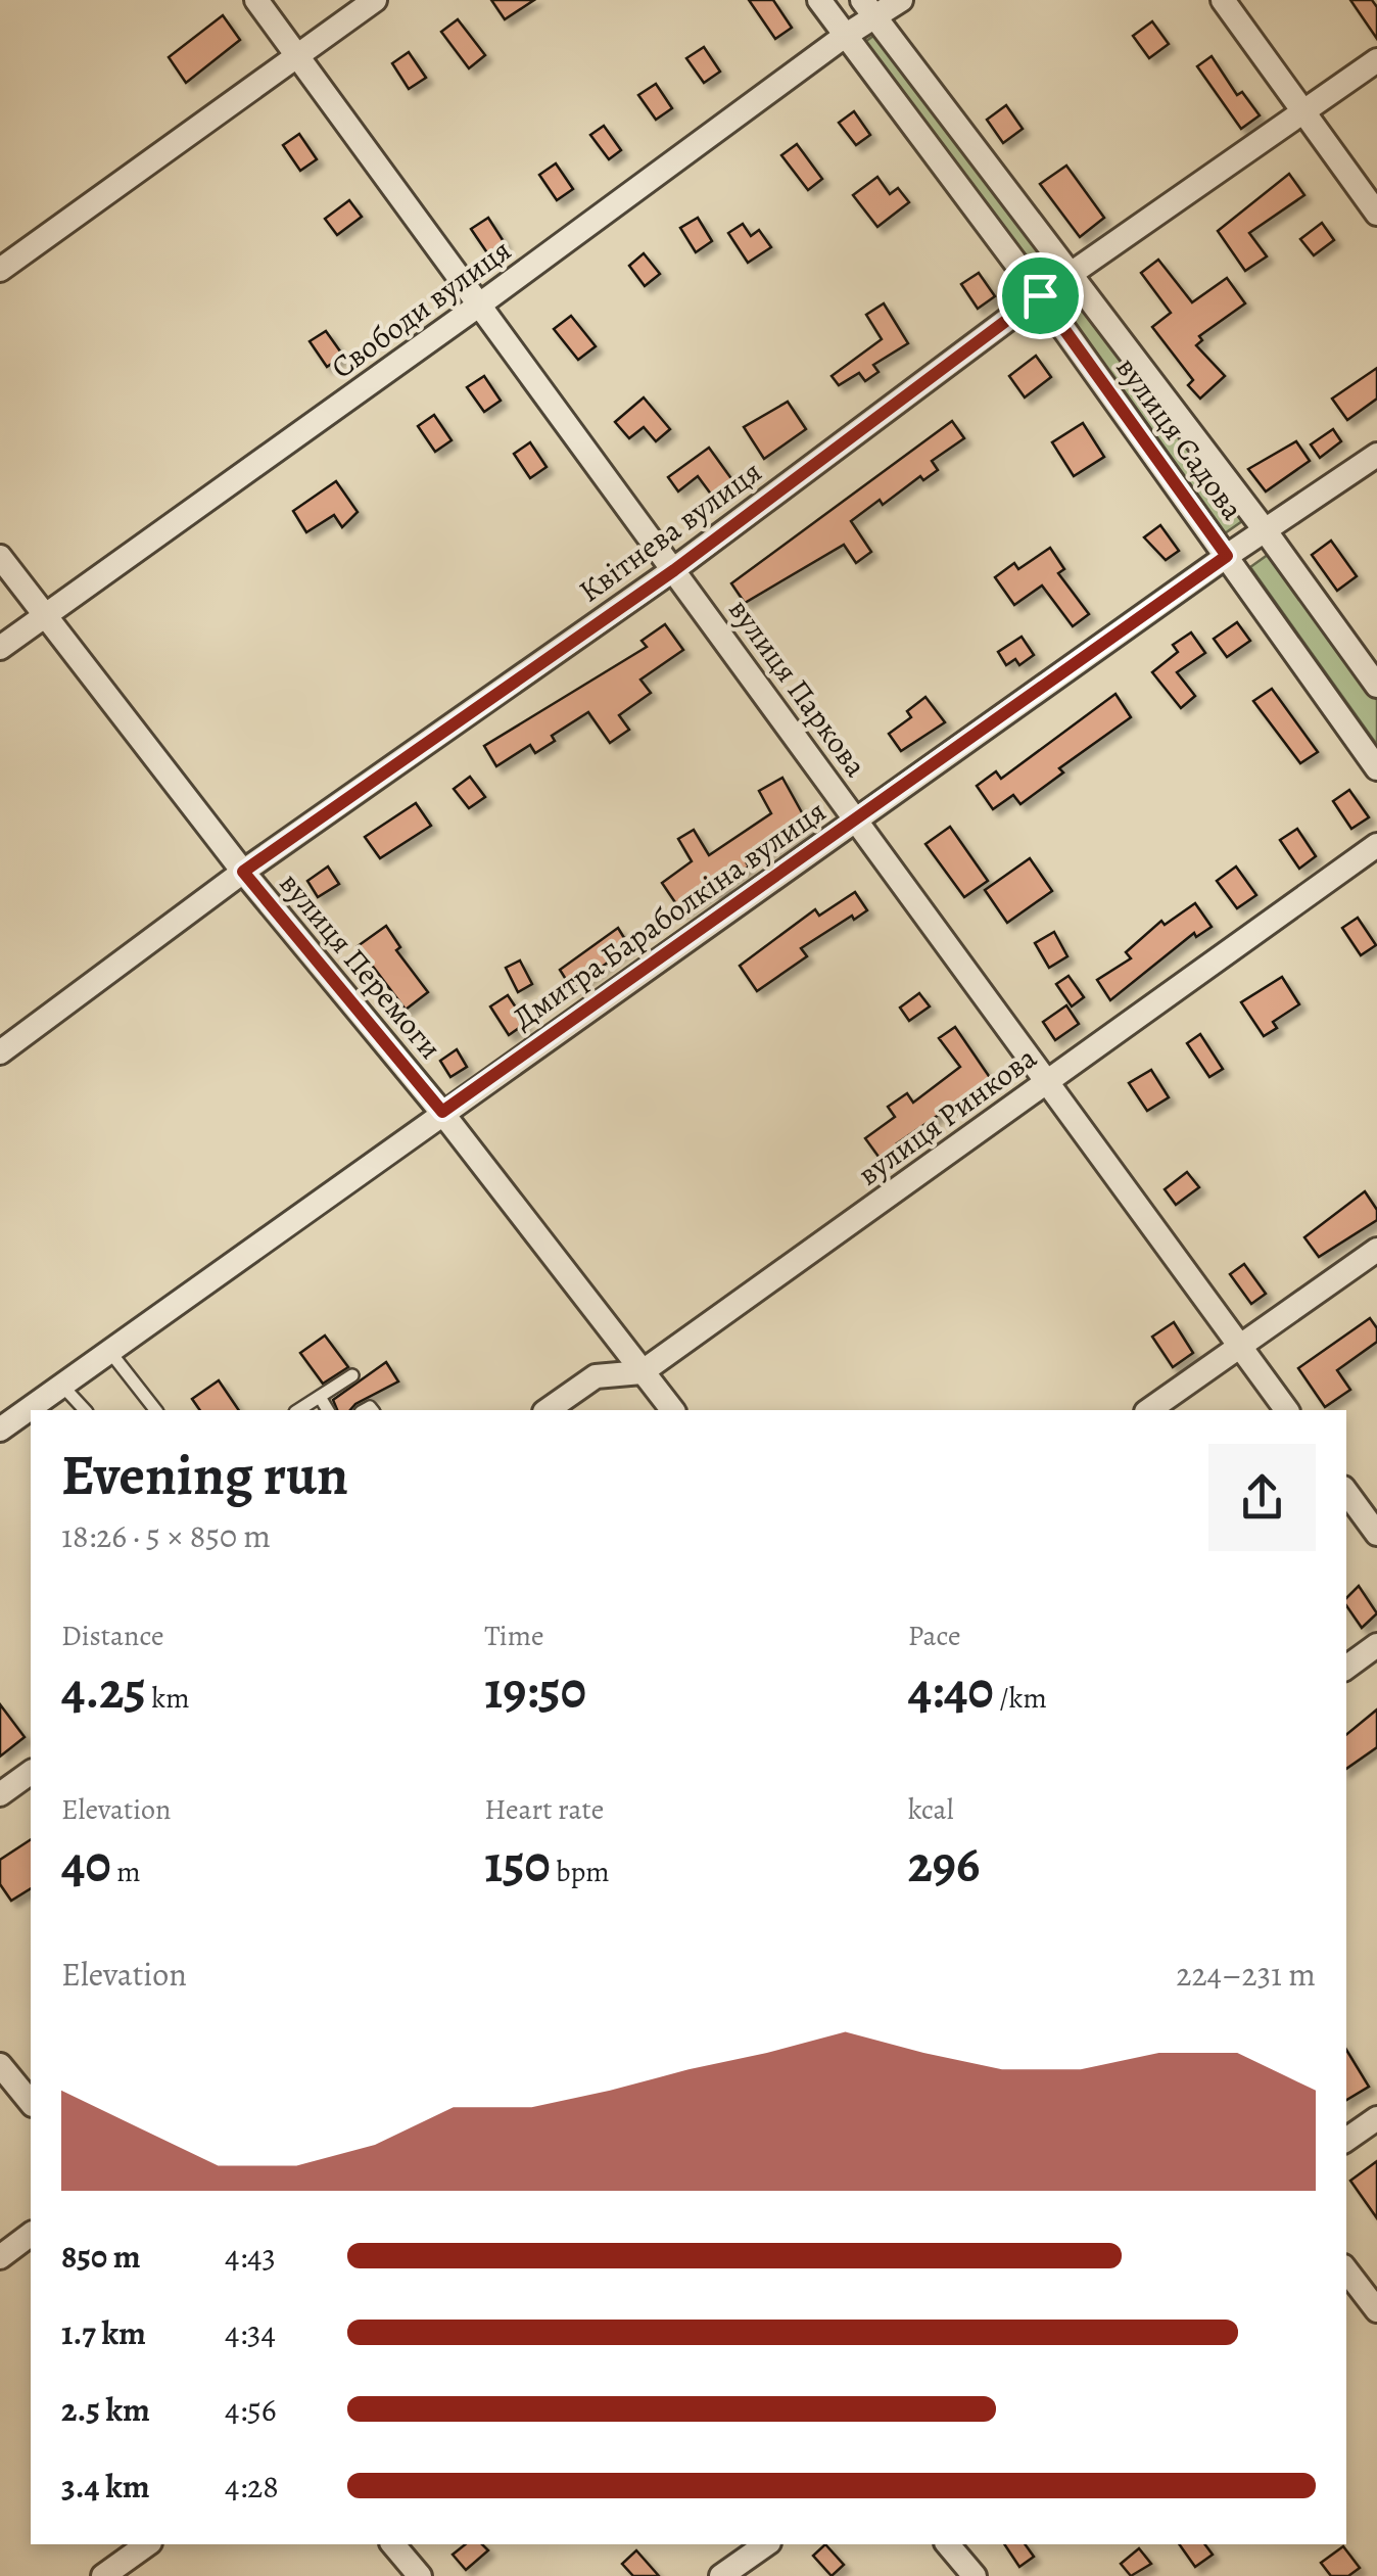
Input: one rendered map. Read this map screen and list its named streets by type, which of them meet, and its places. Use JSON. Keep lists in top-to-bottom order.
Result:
{
  "streets": {
    "street": [
      "Свободи вулиця",
      "вулиця Садова",
      "Квітнева вулиця",
      "вулиця Паркова",
      "Дмитра Бараболкіна вулиця",
      "вулиця Перемоги",
      "вулиця Ринкова"
    ]
  },
  "crossings": [
    ["Свободи вулиця", "вулиця Садова"],
    ["Свободи вулиця", "вулиця Паркова"],
    ["Свободи вулиця", "вулиця Перемоги"],
    ["вулиця Садова", "Квітнева вулиця"],
    ["вулиця Садова", "Дмитра Бараболкіна вулиця"],
    ["Квітнева вулиця", "вулиця Паркова"],
    ["Квітнева вулиця", "вулиця Перемоги"],
    ["вулиця Паркова", "Дмитра Бараболкіна вулиця"],
    ["вулиця Паркова", "вулиця Ринкова"],
    ["Дмитра Бараболкіна вулиця", "вулиця Перемоги"],
    ["вулиця Перемоги", "вулиця Ринкова"]
  ],
  "page": {
    "heading": ["Evening run", "18:26 · 5 × 850 m"],
    "stats": [
      ["Distance", "4.25 km"],
      ["Time", "19:50"],
      ["Pace", "4:40 /km"],
      ["Elevation", "40 m"],
      ["Heart rate", "150 bpm"],
      ["kcal", "296"]
    ],
    "chart": ["Elevation", "224–231 m"],
    "list": [
      {
        "name": "850 m",
        "note": "4:43"
      },
      {
        "name": "1.7 km",
        "note": "4:34"
      },
      {
        "name": "2.5 km",
        "note": "4:56"
      },
      {
        "name": "3.4 km",
        "note": "4:28"
      }
    ]
  }
}
